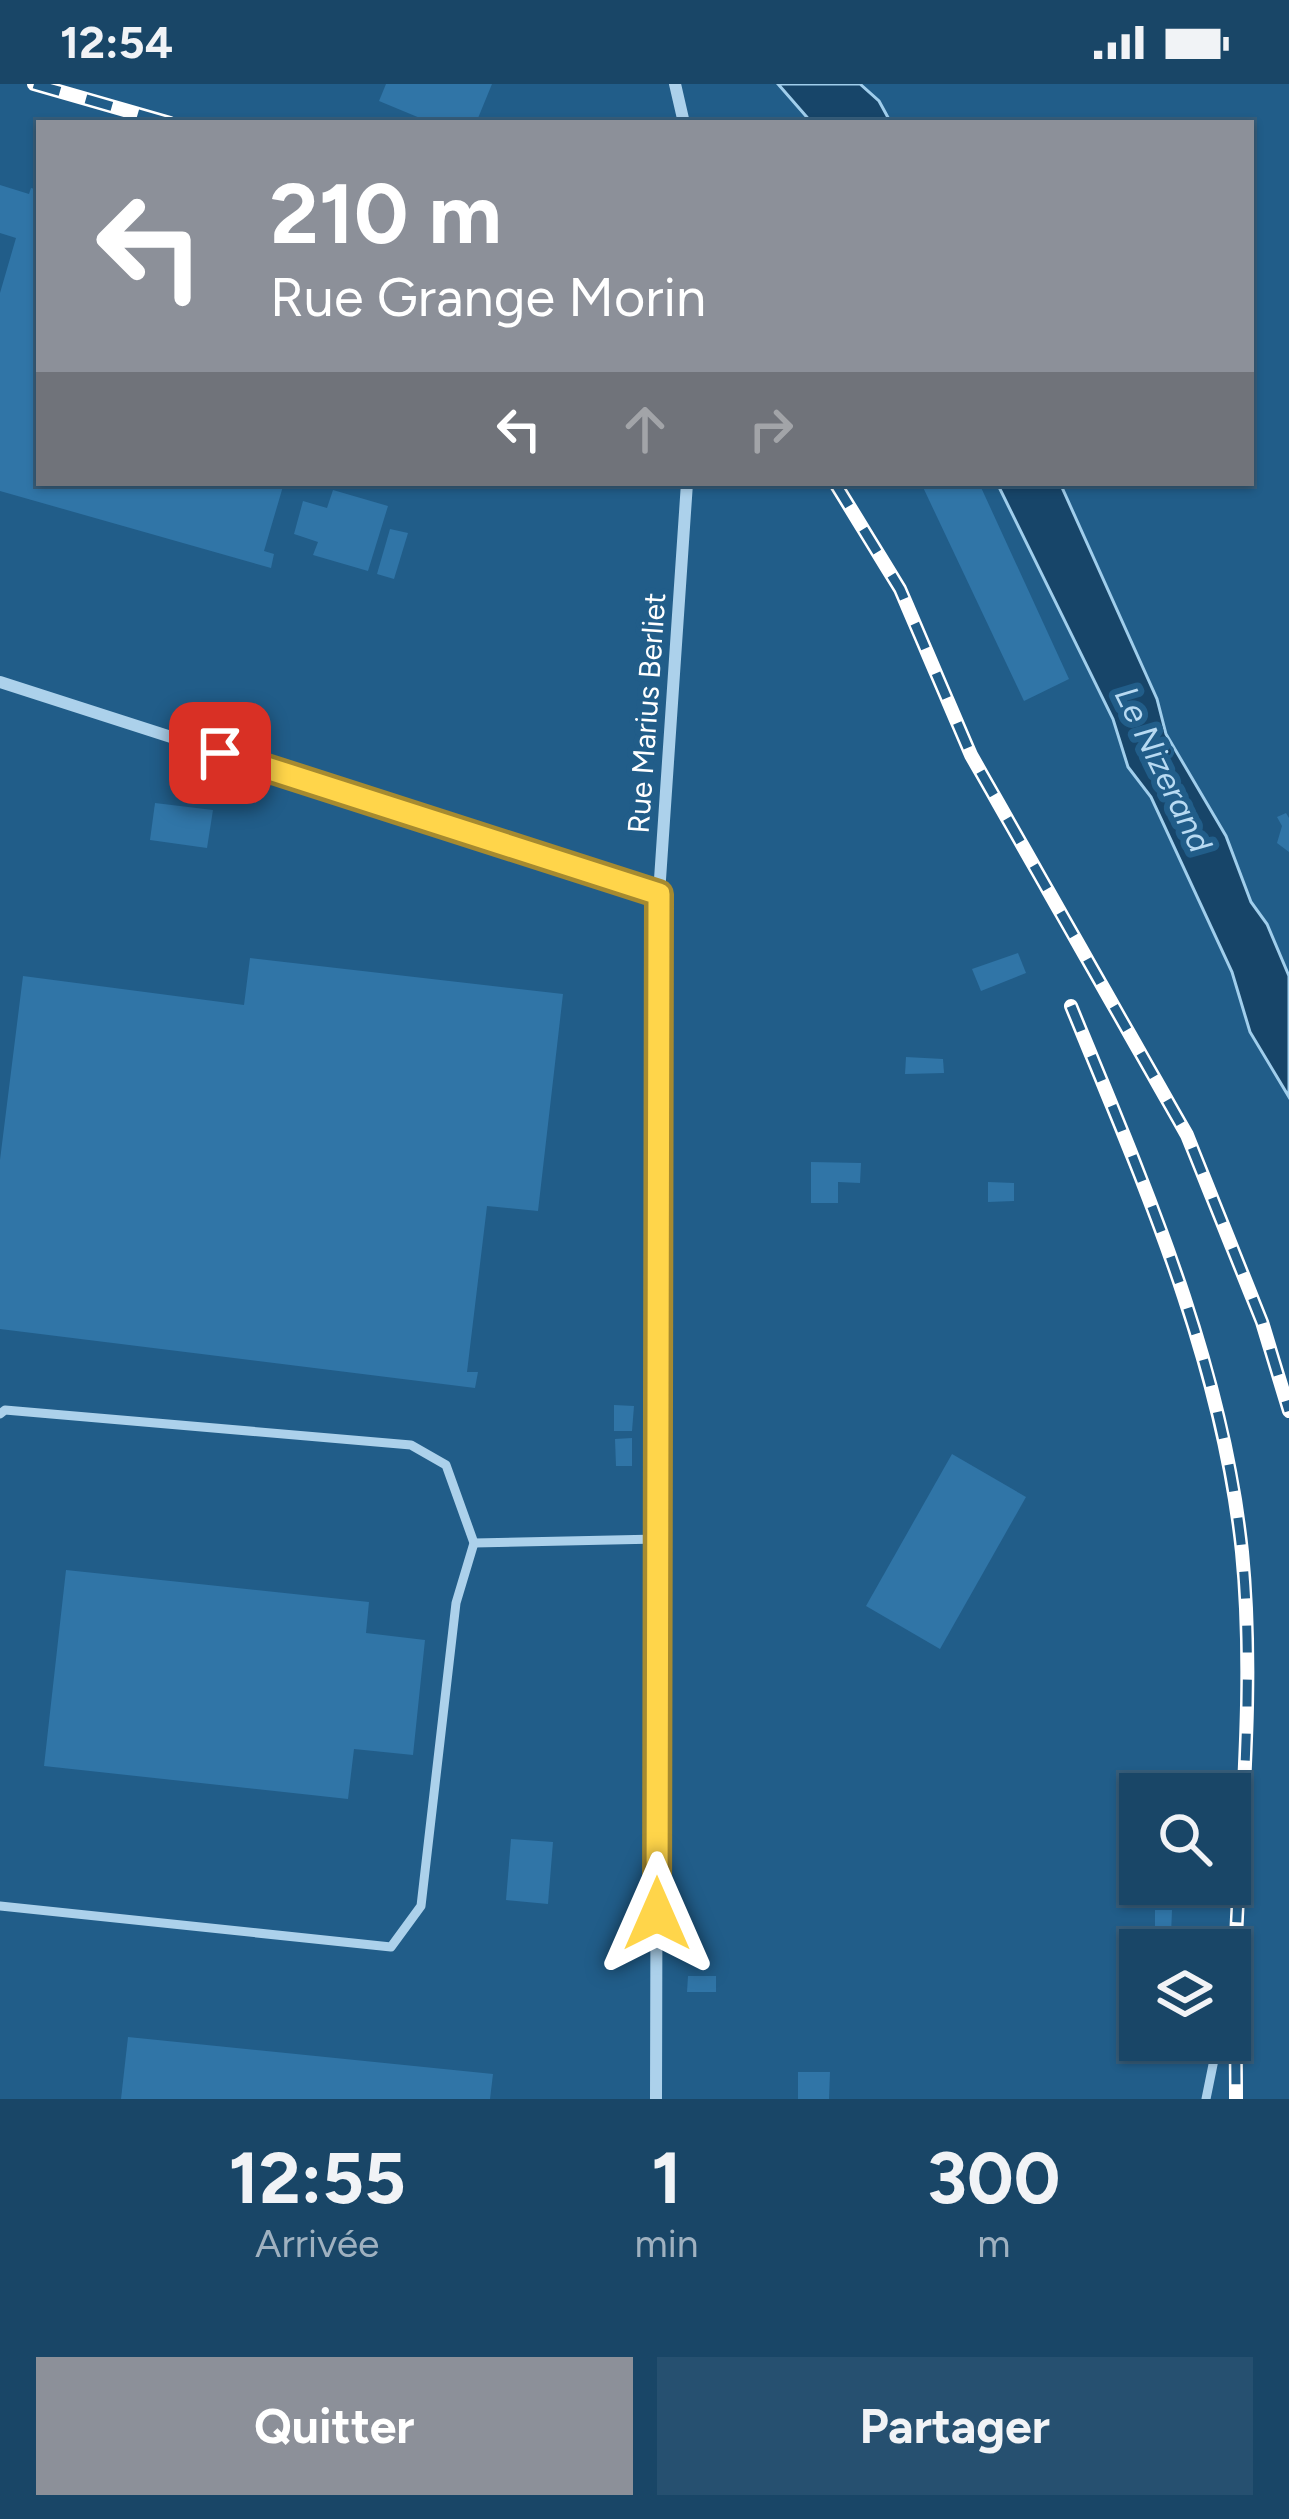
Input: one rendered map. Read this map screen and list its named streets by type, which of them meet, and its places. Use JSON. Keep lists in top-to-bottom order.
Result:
{
  "streets": {
    "street": ["Rue Marius Berliet"]
  },
  "water": ["Le Nizerand"],
  "page": {
    "status": "12:54",
    "turn": ["210 m", "Rue Grange Morin"],
    "eta": [
      "12:55",
      "Arrivée",
      "1",
      "min",
      "300",
      "m"
    ],
    "buttons": ["Quitter", "Partager"]
  }
}
